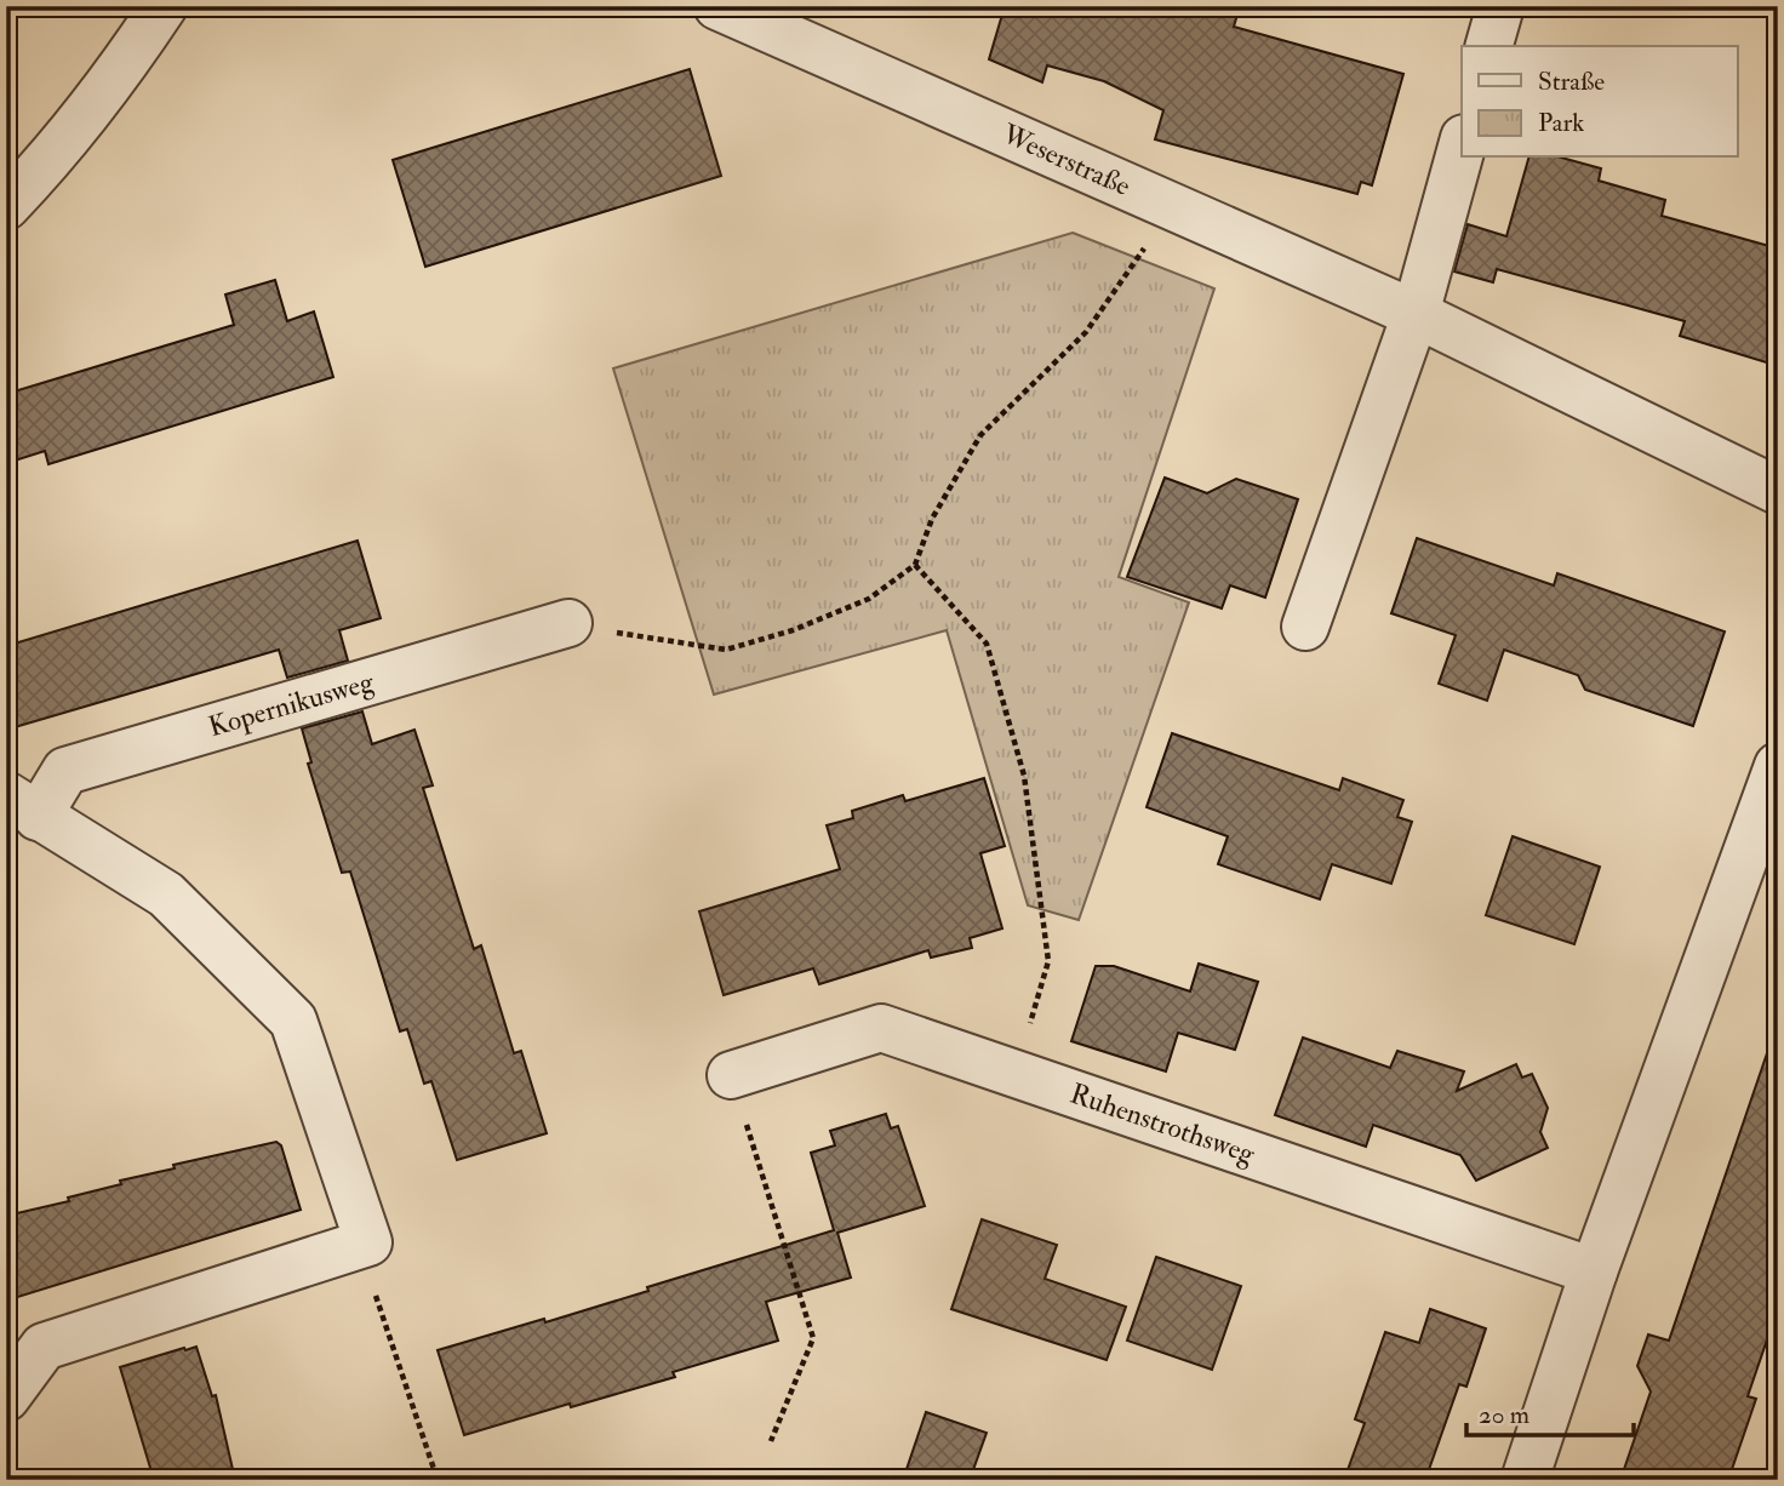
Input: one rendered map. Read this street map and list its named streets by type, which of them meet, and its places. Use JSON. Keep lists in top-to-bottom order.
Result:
{
  "streets": {
    "street": ["Weserstraße", "Kopernikusweg", "Ruhenstrothsweg"]
  },
  "legend": ["Straße", "Park"],
  "scale_bar": "20 m"
}
